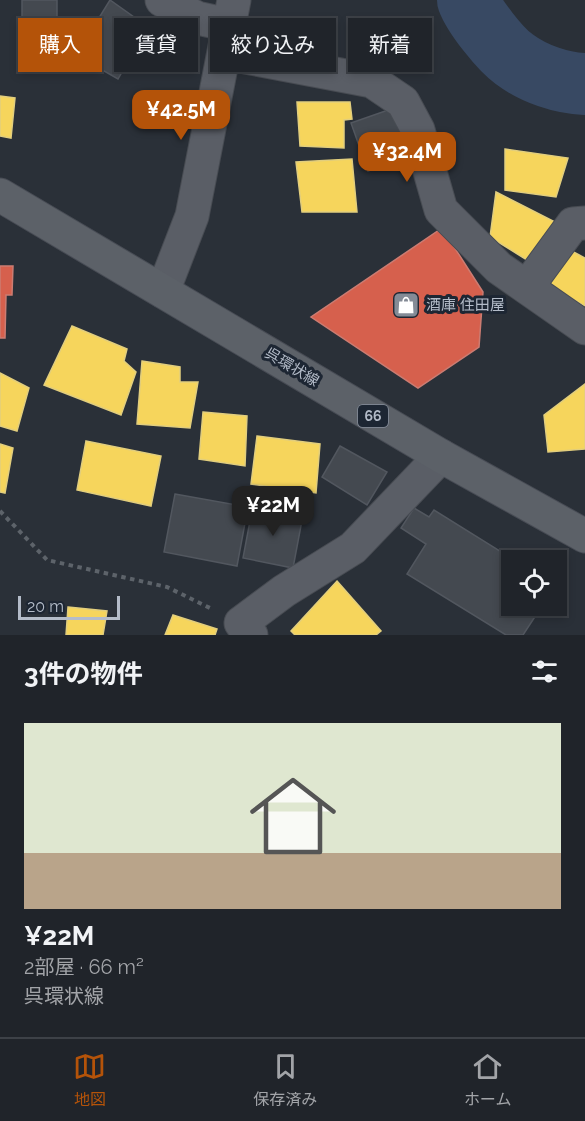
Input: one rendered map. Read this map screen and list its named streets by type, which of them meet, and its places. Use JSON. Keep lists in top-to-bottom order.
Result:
{
  "streets": {
    "main road": ["呉環状線", "66"]
  },
  "places": {
    "shop": ["酒庫 住田屋"]
  },
  "scale_bar": "20 m",
  "page": {
    "chip": [
      "購入",
      "賃貸",
      "絞り込み",
      "新着"
    ],
    "price": ["¥42.5M", "¥32.4M", "¥22M"],
    "scale": "20 m",
    "heading": "3件の物件",
    "list": [
      {
        "name": "¥22M",
        "note": "2部屋 · 66 m² · 呉環状線"
      }
    ],
    "tabs": ["地図", "保存済み", "ホーム"]
  }
}
